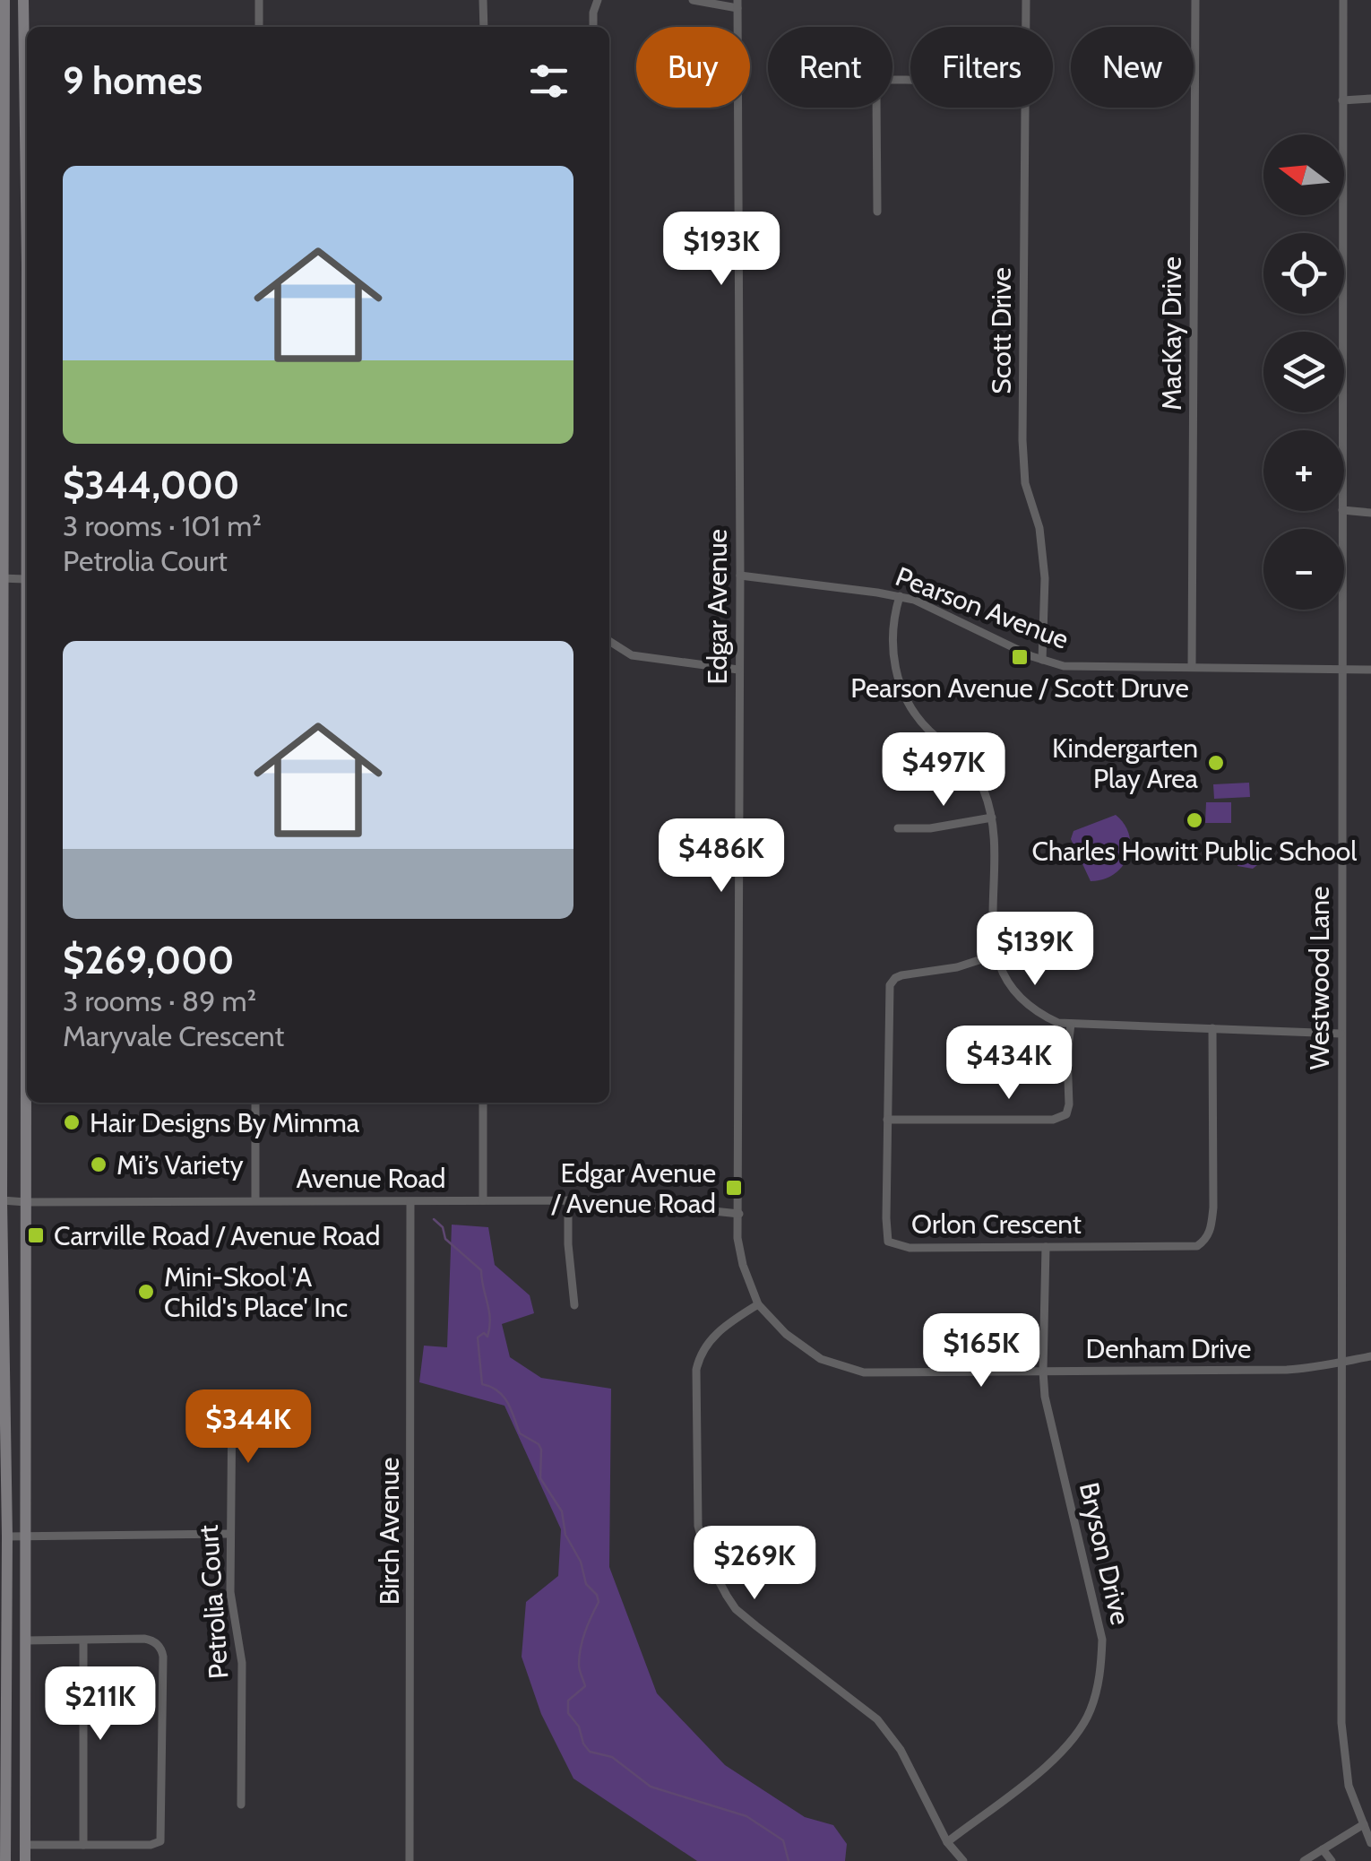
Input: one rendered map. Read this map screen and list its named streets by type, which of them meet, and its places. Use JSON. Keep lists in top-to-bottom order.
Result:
{
  "streets": {
    "street": [
      "Scott Drive",
      "MacKay Drive",
      "Edgar Avenue",
      "Pearson Avenue",
      "Westwood Lane",
      "Avenue Road",
      "Orlon Crescent",
      "Denham Drive",
      "Birch Avenue",
      "Bryson Drive",
      "Petrolia Court"
    ]
  },
  "crossings": [
    ["Scott Drive", "Pearson Avenue"],
    ["MacKay Drive", "Pearson Avenue"],
    ["Edgar Avenue", "Pearson Avenue"],
    ["Edgar Avenue", "Avenue Road"],
    ["Edgar Avenue", "Denham Drive"],
    ["Pearson Avenue", "Westwood Lane"],
    ["Westwood Lane", "Denham Drive"],
    ["Avenue Road", "Denham Drive"],
    ["Avenue Road", "Birch Avenue"],
    ["Orlon Crescent", "Bryson Drive"],
    ["Denham Drive", "Bryson Drive"]
  ],
  "places": {
    "transit": ["Pearson Avenue / Scott Druve", "Edgar Avenue / Avenue Road", "Carrville Road / Avenue Road"],
    "other": [
      "Kindergarten Play Area",
      "Charles Howitt Public School",
      "Hair Designs By Mimma",
      "Mi’s Variety",
      "Mini-Skool 'A Child's Place' Inc"
    ]
  },
  "north": "left",
  "page": {
    "chip": [
      "Buy",
      "Rent",
      "Filters",
      "New"
    ],
    "heading": "9 homes",
    "map_buttons": ["+", "−"],
    "list": [
      {
        "name": "$344,000",
        "note": "3 rooms · 101 m² · Petrolia Court"
      },
      {
        "name": "$269,000",
        "note": "3 rooms · 89 m² · Maryvale Crescent"
      }
    ],
    "price": [
      "$193K",
      "$497K",
      "$486K",
      "$139K",
      "$434K",
      "$165K",
      "$344K",
      "$269K",
      "$211K"
    ]
  }
}
